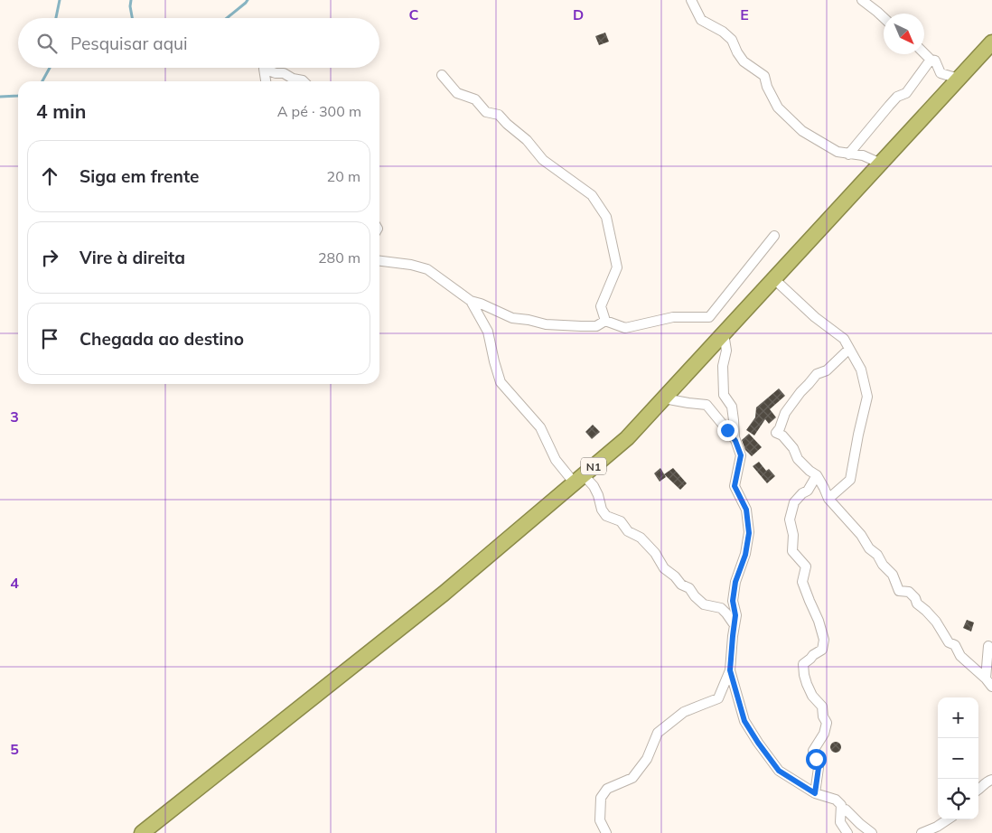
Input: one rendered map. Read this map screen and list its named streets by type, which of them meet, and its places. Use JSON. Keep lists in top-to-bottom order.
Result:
{
  "streets": {
    "highway": ["N1"]
  },
  "north": "bottom right",
  "page": {
    "search": "Pesquisar aqui",
    "heading": ["4 min", "A pé · 300 m"],
    "list": [
      ["Siga em frente", "20 m"],
      ["Vire à direita", "280 m"],
      "Chegada ao destino"
    ],
    "map_buttons": ["+", "−"]
  },
  "grid": {
    "columns": ["C", "D", "E"],
    "rows": ["3", "4", "5"]
  }
}
